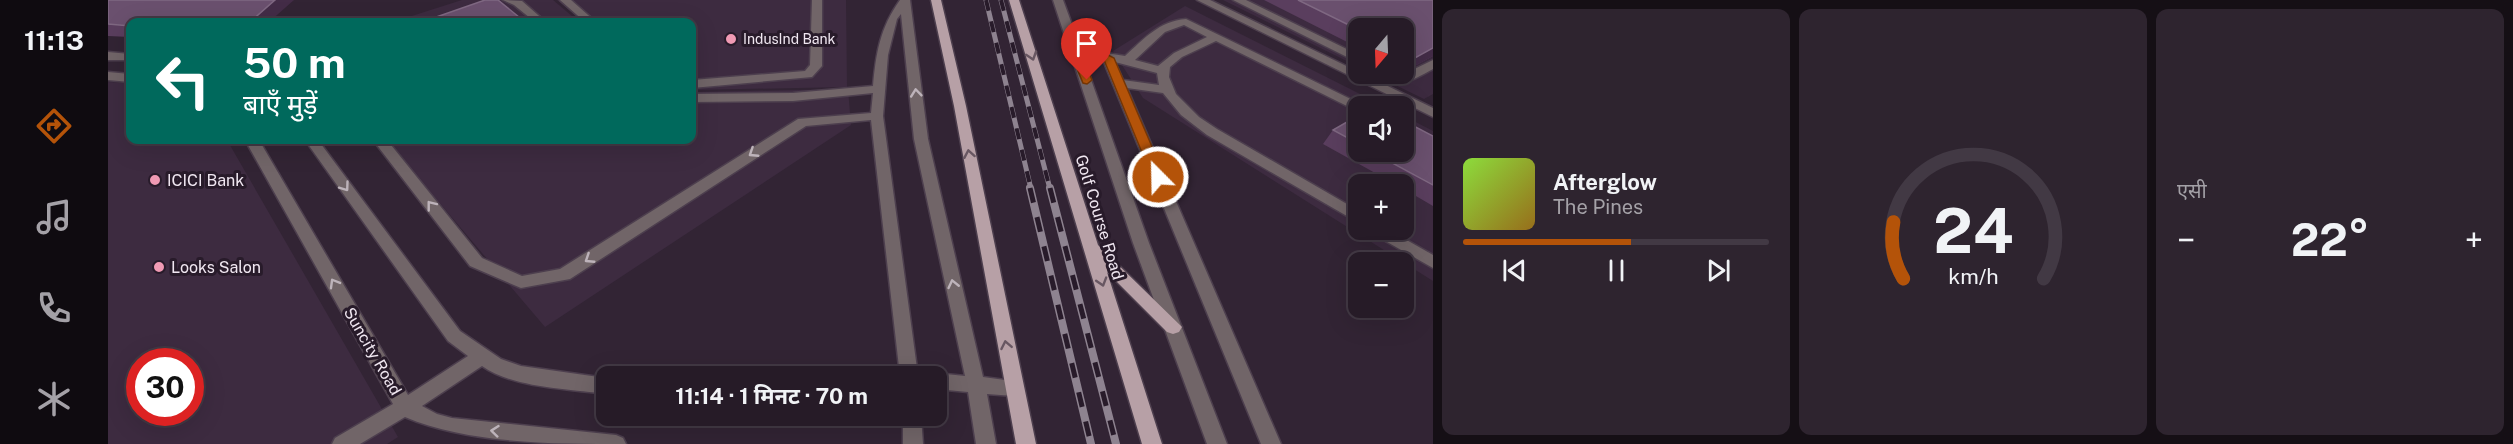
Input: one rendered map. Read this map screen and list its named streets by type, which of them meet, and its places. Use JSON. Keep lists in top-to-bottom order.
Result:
{
  "streets": {
    "main road": ["Golf Course Road"],
    "street": ["Suncity Road"]
  },
  "places": ["IndusInd Bank", "ICICI Bank", "Looks Salon"],
  "north": "bottom",
  "page": {
    "tabs": "11:13",
    "tile": "एसी",
    "map_buttons": ["+", "−"],
    "turn": ["50 m", "बाएँ मुड़ें"],
    "song": ["Afterglow", "The Pines"],
    "heat": ["−", "22°", "+"],
    "limit": "30",
    "trip": "11:14 · 1 मिनट · 70 m",
    "gauge": ["24", "km/h"]
  }
}
